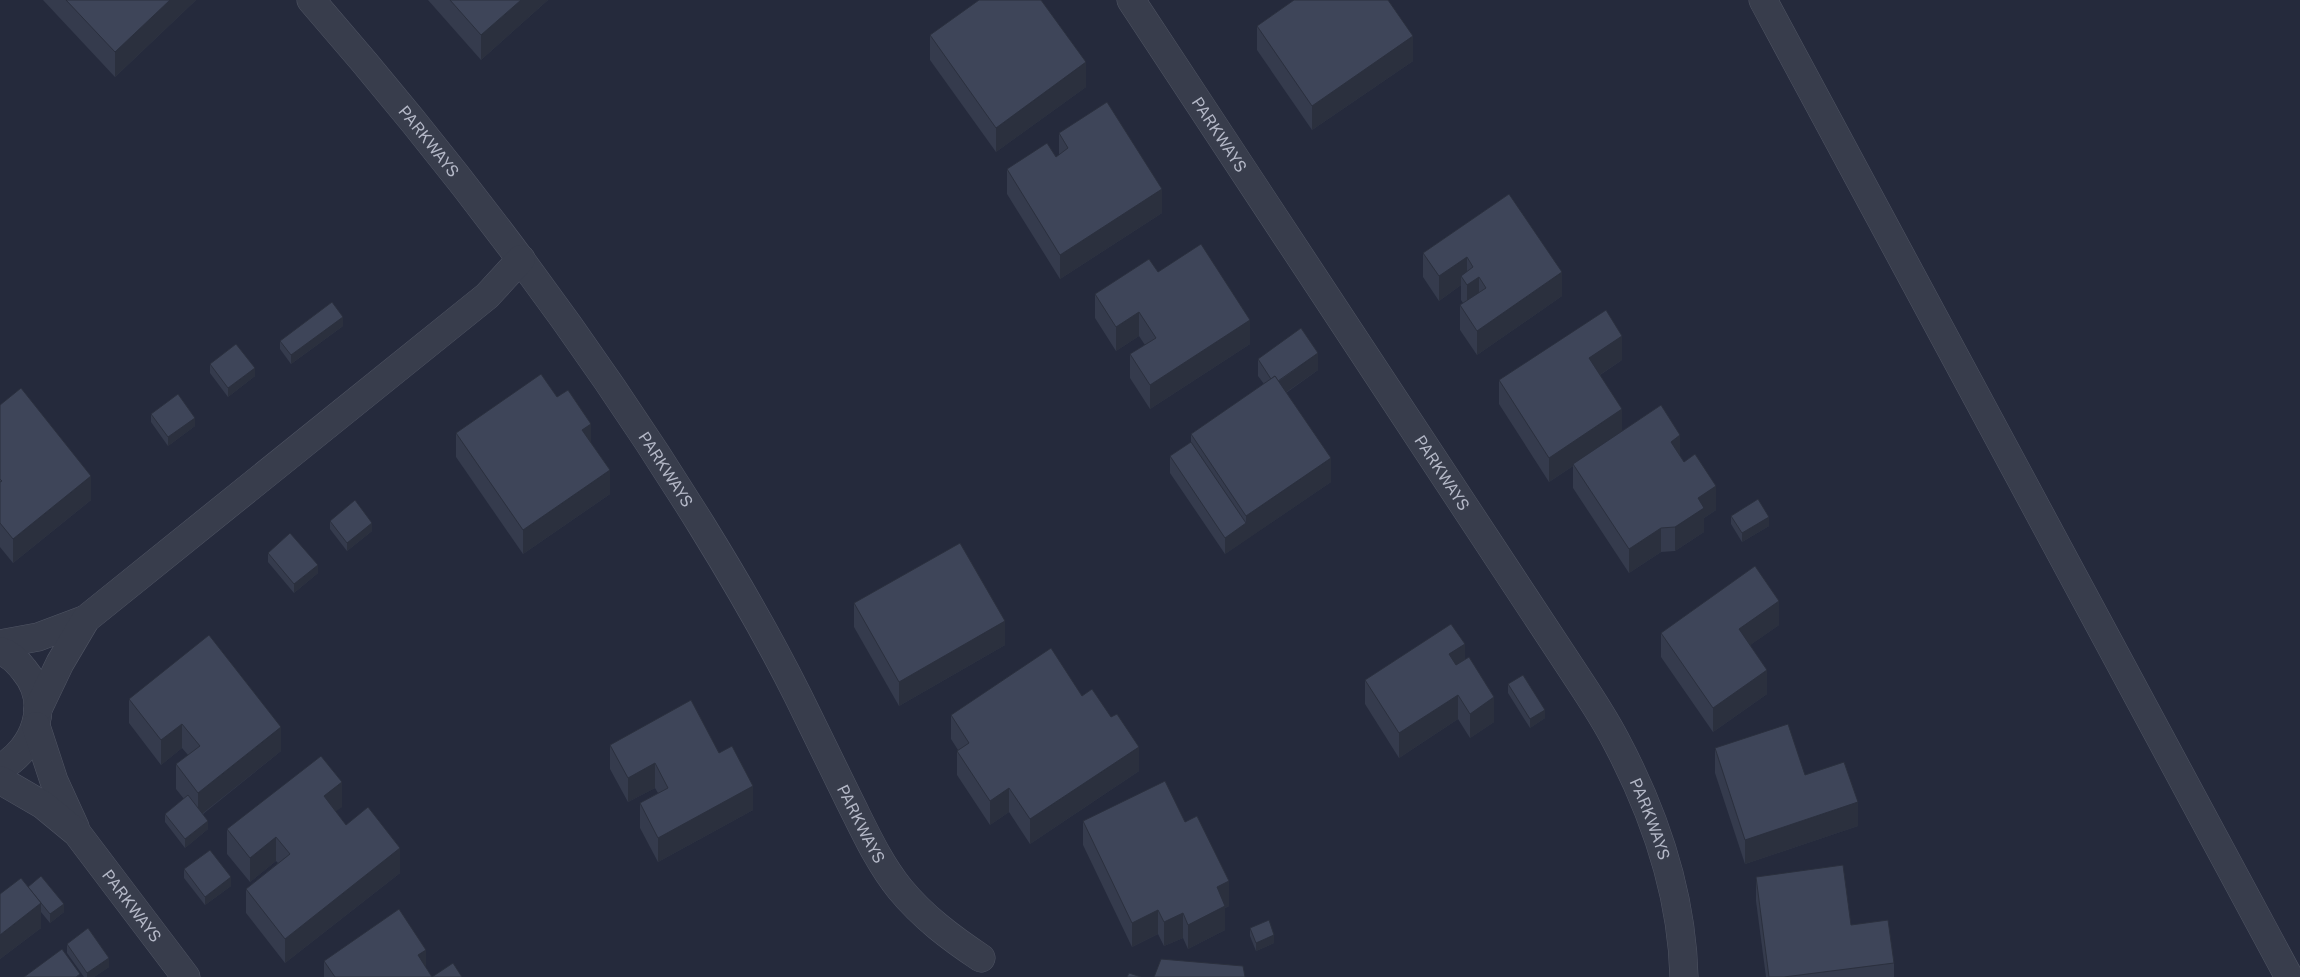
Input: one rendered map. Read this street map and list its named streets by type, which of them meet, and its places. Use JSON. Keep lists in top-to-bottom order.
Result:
{
  "streets": {
    "street": ["PARKWAYS"]
  }
}
